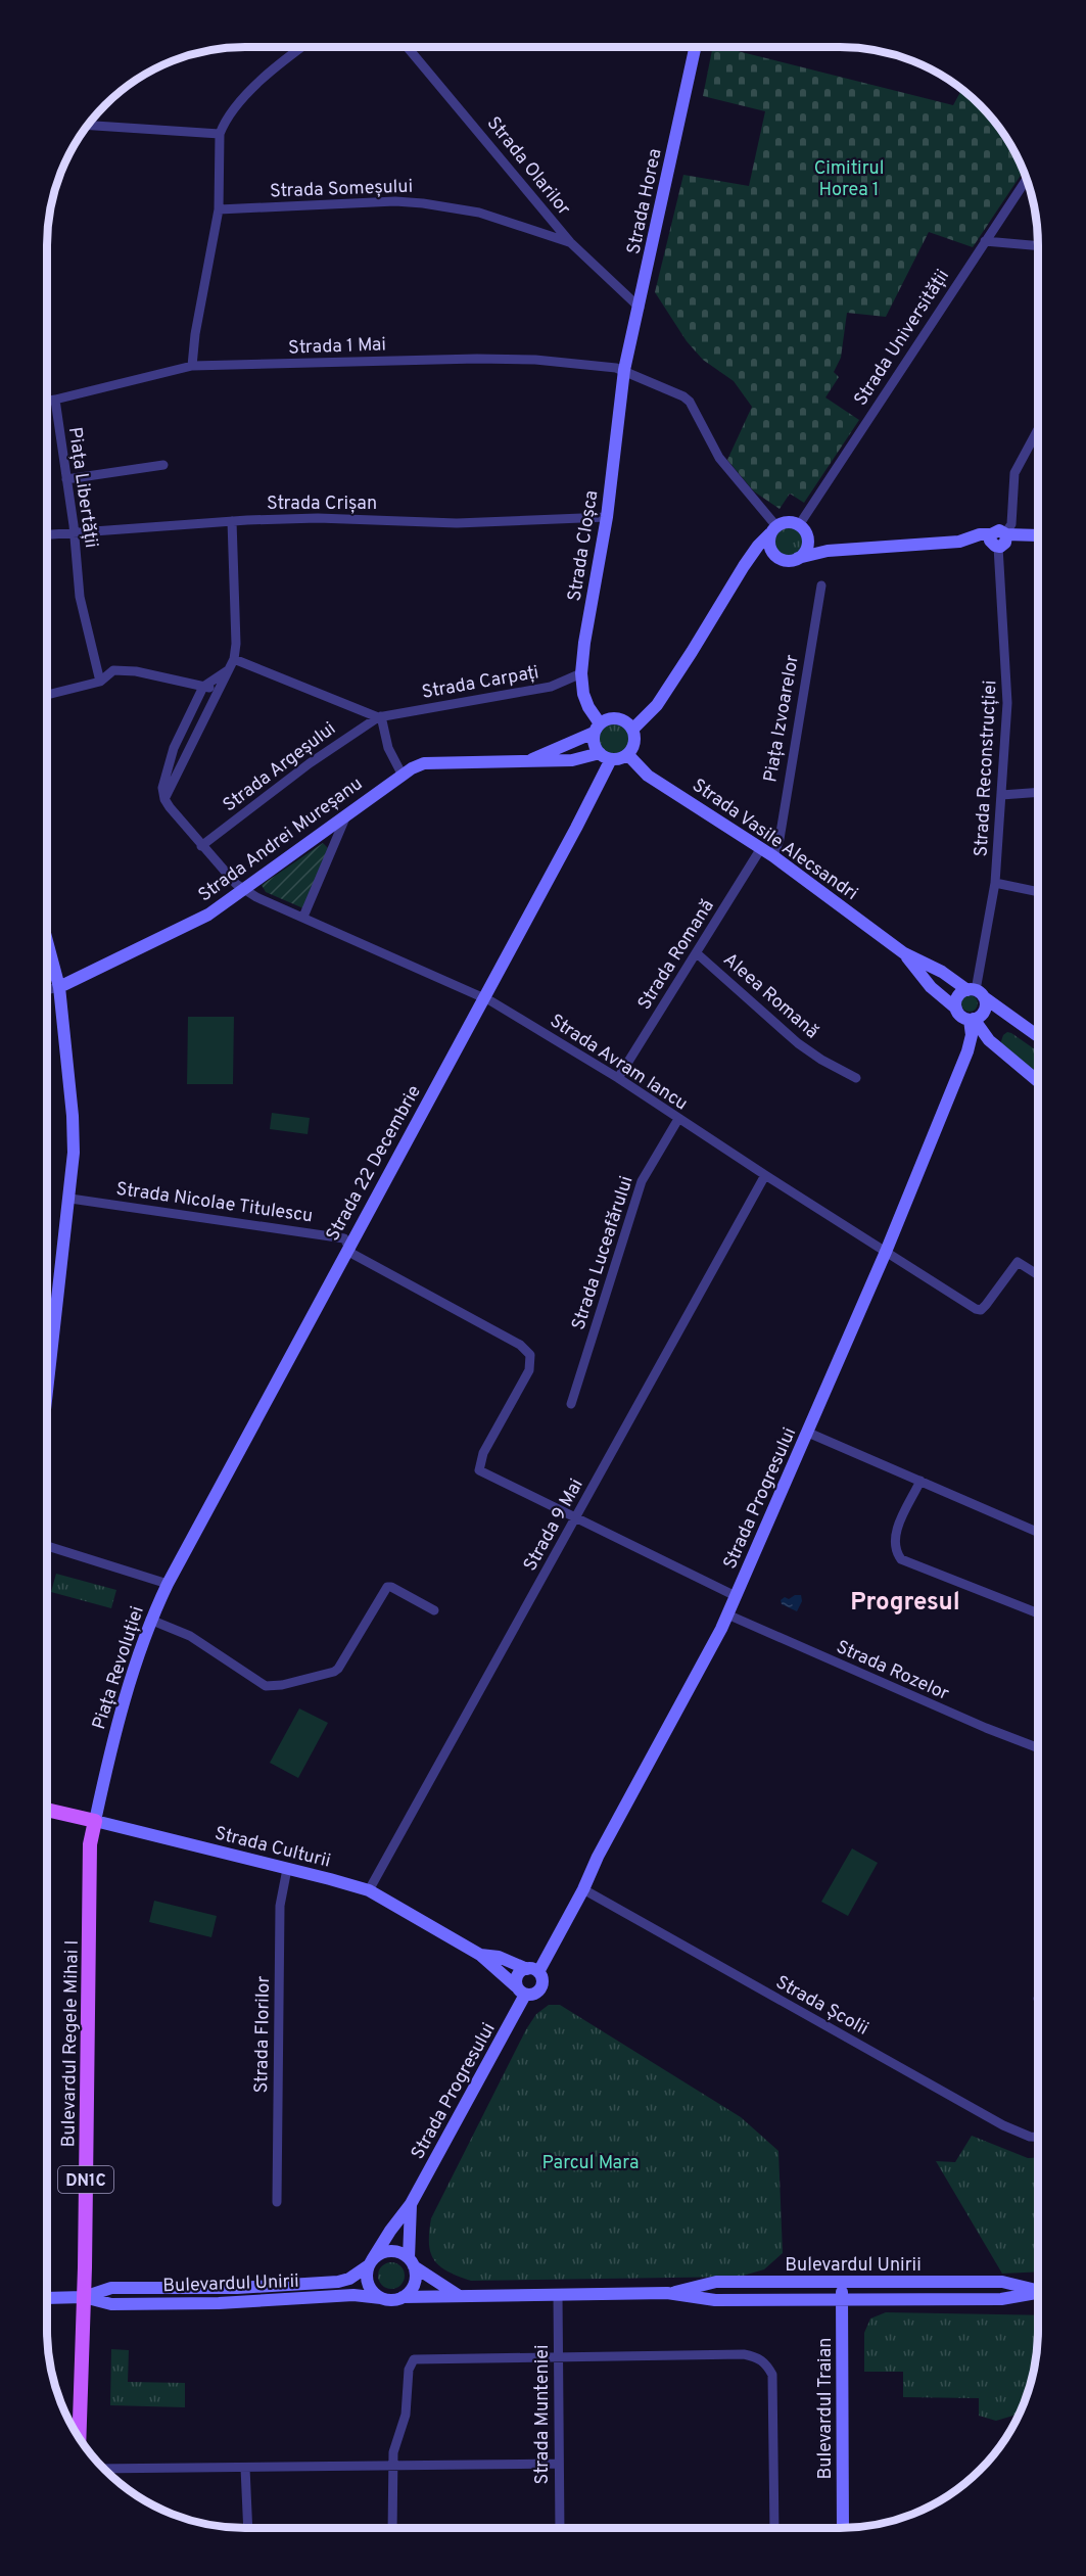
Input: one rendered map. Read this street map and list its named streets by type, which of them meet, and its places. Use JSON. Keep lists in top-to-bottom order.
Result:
{
  "streets": {
    "main road": ["Strada Culturii", "Bulevardul Regele Mihai I", "DN1C"],
    "street": [
      "Strada Olarilor",
      "Strada Someșului",
      "Strada Horea",
      "Strada Universității",
      "Strada 1 Mai",
      "Piața Libertății",
      "Strada Crișan",
      "Strada Cloșca",
      "Strada Carpați",
      "Piața Izvoarelor",
      "Strada Argeșului",
      "Strada Reconstrucției",
      "Strada Andrei Mureșanu",
      "Strada Vasile Alecsandri",
      "Strada Romană",
      "Aleea Romană",
      "Strada Avram Iancu",
      "Strada 22 Decembrie",
      "Strada Nicolae Titulescu",
      "Strada Luceafărului",
      "Strada Progresului",
      "Strada 9 Mai",
      "Piața Revoluției",
      "Strada Rozelor",
      "Strada Școlii",
      "Strada Florilor",
      "Bulevardul Unirii",
      "Bulevardul Traian",
      "Strada Munteniei"
    ]
  },
  "crossings": [
    ["Strada Olarilor", "Strada Someșului"],
    ["Strada Olarilor", "Strada Horea"],
    ["Strada Horea", "Strada 1 Mai"],
    ["Strada Horea", "Strada Cloșca"],
    ["Strada Universității", "Strada 1 Mai"],
    ["Strada 1 Mai", "Piața Libertății"],
    ["Strada 1 Mai", "Strada Cloșca"],
    ["Piața Libertății", "Strada Crișan"],
    ["Strada Crișan", "Strada Cloșca"],
    ["Strada Cloșca", "Strada Carpați"],
    ["Strada Cloșca", "Strada Andrei Mureșanu"],
    ["Strada Cloșca", "Strada Vasile Alecsandri"],
    ["Strada Cloșca", "Strada 22 Decembrie"],
    ["Strada Carpați", "Strada Argeșului"],
    ["Piața Izvoarelor", "Strada Vasile Alecsandri"],
    ["Strada Argeșului", "Strada Avram Iancu"],
    ["Strada Reconstrucției", "Strada Vasile Alecsandri"],
    ["Strada Reconstrucției", "Strada Progresului"],
    ["Strada Andrei Mureșanu", "Strada Vasile Alecsandri"],
    ["Strada Andrei Mureșanu", "Strada Avram Iancu"],
    ["Strada Andrei Mureșanu", "Strada 22 Decembrie"],
    ["Strada Vasile Alecsandri", "Strada Romană"],
    ["Strada Vasile Alecsandri", "Strada 22 Decembrie"],
    ["Strada Vasile Alecsandri", "Strada Progresului"],
    ["Strada Romană", "Aleea Romană"],
    ["Strada Romană", "Strada Avram Iancu"],
    ["Strada Avram Iancu", "Strada 22 Decembrie"],
    ["Strada Avram Iancu", "Strada Luceafărului"],
    ["Strada Avram Iancu", "Strada Progresului"],
    ["Strada Avram Iancu", "Strada 9 Mai"],
    ["Strada 22 Decembrie", "Strada Nicolae Titulescu"],
    ["Strada 22 Decembrie", "Piața Revoluției"],
    ["Strada Nicolae Titulescu", "Strada 9 Mai"],
    ["Strada Progresului", "Strada Rozelor"],
    ["Strada Progresului", "Strada Culturii"],
    ["Strada Progresului", "Strada Școlii"],
    ["Strada Progresului", "Bulevardul Unirii"],
    ["Strada 9 Mai", "Strada Culturii"],
    ["Piața Revoluției", "Strada Culturii"],
    ["Piața Revoluției", "Bulevardul Regele Mihai I"],
    ["Strada Culturii", "Strada Florilor"],
    ["Strada Culturii", "Bulevardul Regele Mihai I"],
    ["Bulevardul Regele Mihai I", "Bulevardul Unirii"],
    ["Bulevardul Unirii", "Bulevardul Traian"],
    ["Bulevardul Unirii", "Strada Munteniei"]
  ],
  "districts": ["Progresul"],
  "parks": ["Cimitirul Horea 1", "Parcul Mara"]
}
